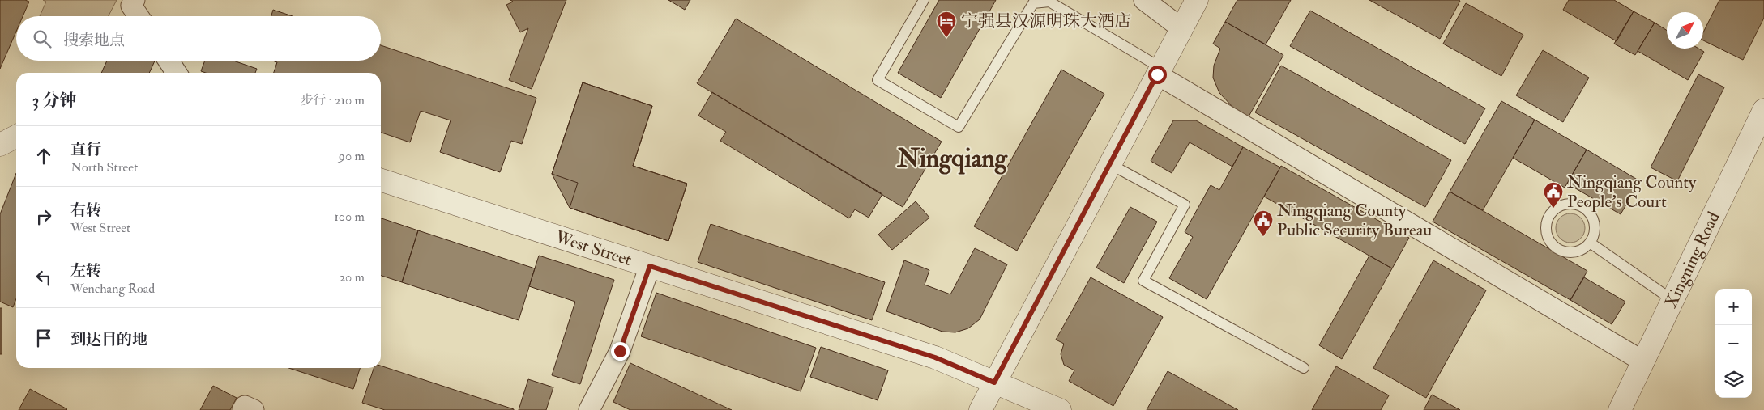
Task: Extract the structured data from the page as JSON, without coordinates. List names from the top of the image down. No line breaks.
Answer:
{"streets":{"street":["West Street","Xingning Road"]},"districts":["Ningqiang"],"places":{"hotel":["宁强县汉源明珠大酒店"],"public building":["Ningqiang County People's Court","Ningqiang County Public Security Bureau"]},"north":"top right","page":{"search":"搜索地点","heading":["3 分钟","步行 · 210 m"],"list":[["直行","North Street","90 m"],["右转","West Street","100 m"],["左转","Wenchang Road","20 m"],"到达目的地"],"map_buttons":["+","−"]}}
